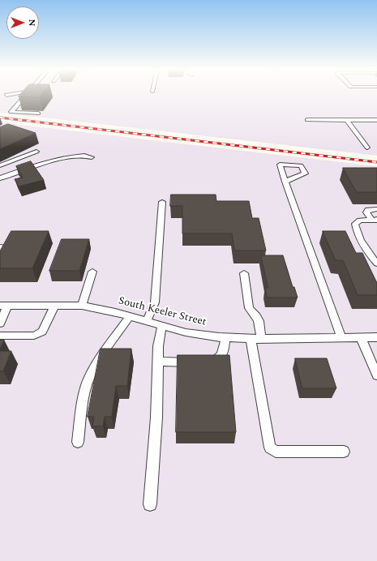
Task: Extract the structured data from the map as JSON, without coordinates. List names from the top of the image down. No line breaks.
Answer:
{"streets":{"street":["South Keeler Street"]},"north":"right"}
